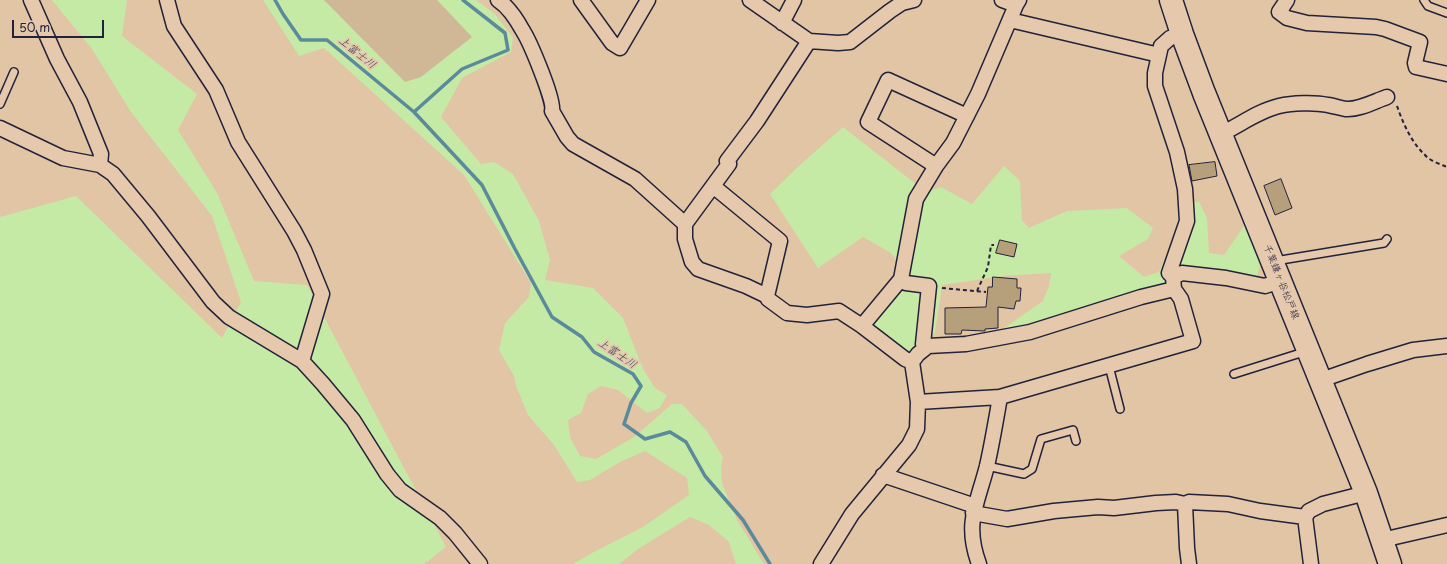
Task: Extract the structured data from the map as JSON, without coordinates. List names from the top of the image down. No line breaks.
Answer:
{"streets":{"main road":["千葉鎌ヶ谷松戸線"]},"water":["上富士川"],"scale_bar":"50 m"}
